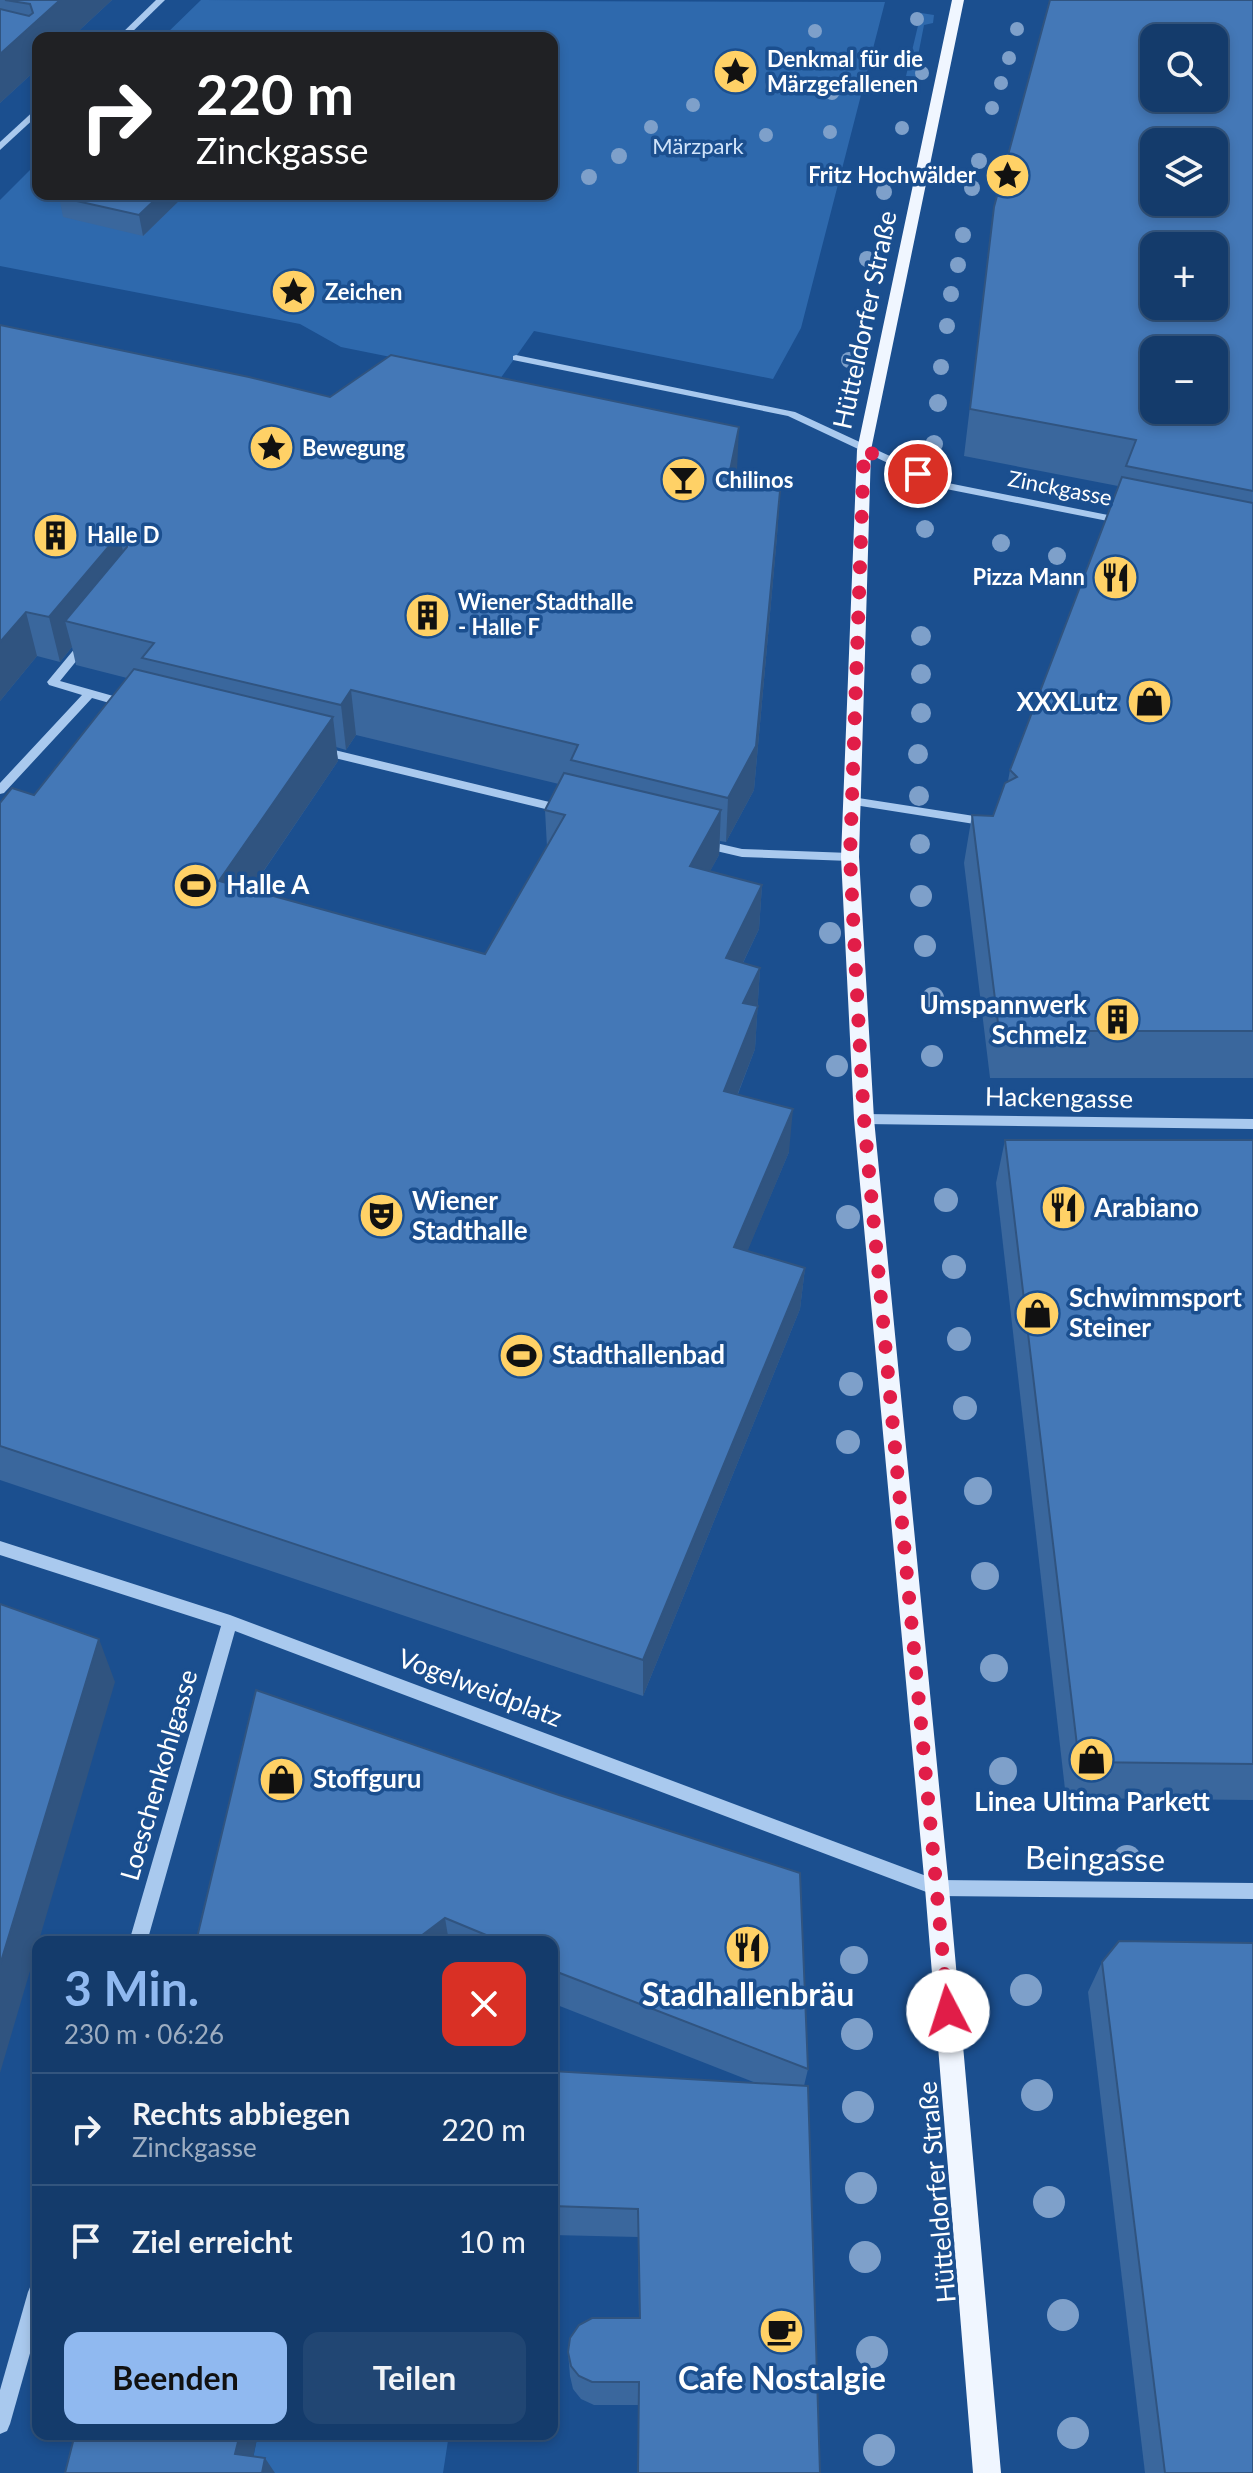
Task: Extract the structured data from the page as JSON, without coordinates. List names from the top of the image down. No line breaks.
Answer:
{"streets":{"main road":["Hütteldorfer Straße"],"street":["Zinckgasse","Hackengasse","Vogelweidplatz","Loeschenkohlgasse","Beingasse"]},"crossings":[["Hütteldorfer Straße","Zinckgasse"],["Hütteldorfer Straße","Hackengasse"],["Hütteldorfer Straße","Vogelweidplatz"],["Hütteldorfer Straße","Beingasse"],["Vogelweidplatz","Loeschenkohlgasse"],["Vogelweidplatz","Beingasse"]],"parks":["Märzpark"],"places":{"place":["Denkmal für die Märzgefallenen","Fritz Hochwälder","Zeichen","Bewegung"],"bar":["Chilinos"],"building":["Halle D","Wiener Stadthalle - Halle F","Umspannwerk Schmelz"],"restaurant":["Pizza Mann","Arabiano","Stadhallenbräu"],"shop":["XXXLutz","Schwimmsport Steiner","Linea Ultima Parkett","Stoffguru"],"sports":["Halle A","Stadthallenbad"],"theatre":["Wiener Stadthalle"],"cafe":["Cafe Nostalgie"]},"page":{"map_buttons":["+","−"],"turn":["220 m","Zinckgasse"],"heading":["3 Min.","230 m · 06:26"],"list":[{"name":"Rechts abbiegen","note":"Zinckgasse","value":"220 m"},{"name":"Ziel erreicht","value":"10 m"}],"buttons":["Beenden","Teilen"]}}
